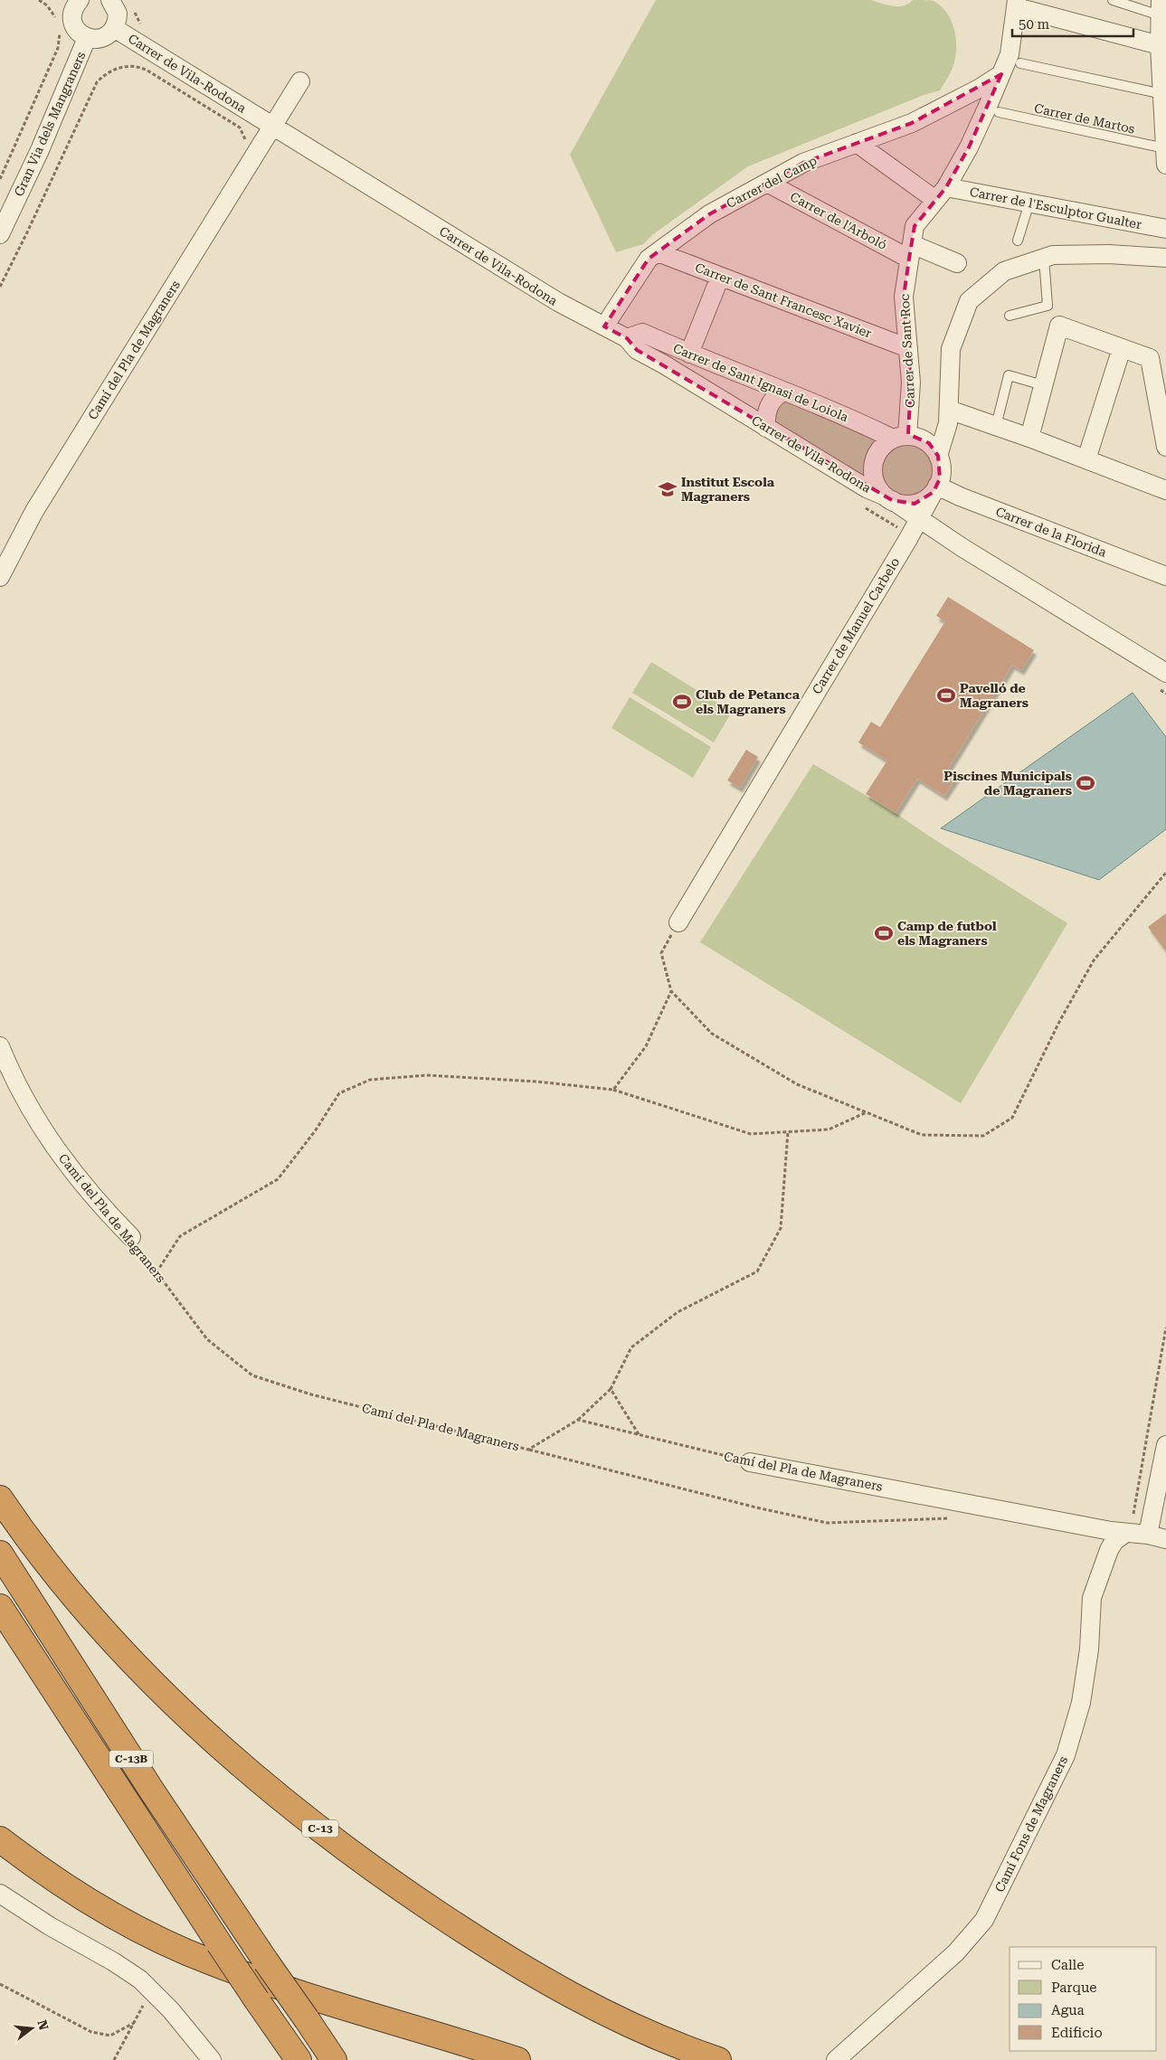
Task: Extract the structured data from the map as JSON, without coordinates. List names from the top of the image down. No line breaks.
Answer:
{"streets":{"highway":["C-13B","C-13"],"street":["Carrer de Vila-Rodona","Gran Via dels Mangraners","Carrer del Camp","Carrer de l'Esculptor Gualter","Carrer de l'Arboló","Carrer de Sant Francesc Xavier","Camí del Pla de Magraners","Carrer de Sant Roc","Carrer de Sant Ignasi de Loiola","Carrer de la Florida","Carrer de Manuel Carbelo","Camí Fons de Magraners"],"lane":["Carrer de Martos"]},"crossings":[["Carrer de Vila-Rodona","Gran Via dels Mangraners"],["Carrer de Vila-Rodona","Carrer del Camp"],["Carrer de Vila-Rodona","Camí del Pla de Magraners"],["Carrer de Vila-Rodona","Carrer de Sant Roc"],["Carrer de Vila-Rodona","Carrer de Sant Ignasi de Loiola"],["Carrer de Vila-Rodona","Carrer de la Florida"],["Carrer de Vila-Rodona","Carrer de Manuel Carbelo"],["Carrer del Camp","Carrer de l'Arboló"],["Carrer del Camp","Carrer de Sant Francesc Xavier"],["Carrer del Camp","Carrer de Sant Roc"],["Carrer de l'Esculptor Gualter","Carrer de Sant Roc"],["Carrer de l'Arboló","Carrer de Sant Roc"],["Carrer de Sant Francesc Xavier","Carrer de Sant Roc"],["Camí del Pla de Magraners","Camí Fons de Magraners"],["Carrer de Sant Roc","Carrer de Sant Ignasi de Loiola"],["Carrer de Sant Roc","Carrer de la Florida"],["Carrer de Sant Roc","Carrer de Manuel Carbelo"],["Carrer de Sant Ignasi de Loiola","Carrer de la Florida"],["Carrer de Sant Ignasi de Loiola","Carrer de Manuel Carbelo"],["Carrer de la Florida","Carrer de Manuel Carbelo"]],"places":{"school or university":["Institut Escola Magraners"],"sports":["Pavelló de Magraners","Club de Petanca els Magraners","Piscines Municipals de Magraners","Camp de futbol els Magraners"]},"legend":["Calle","Parque","Agua","Edificio"],"scale_bar":"50 m","north":"right"}
